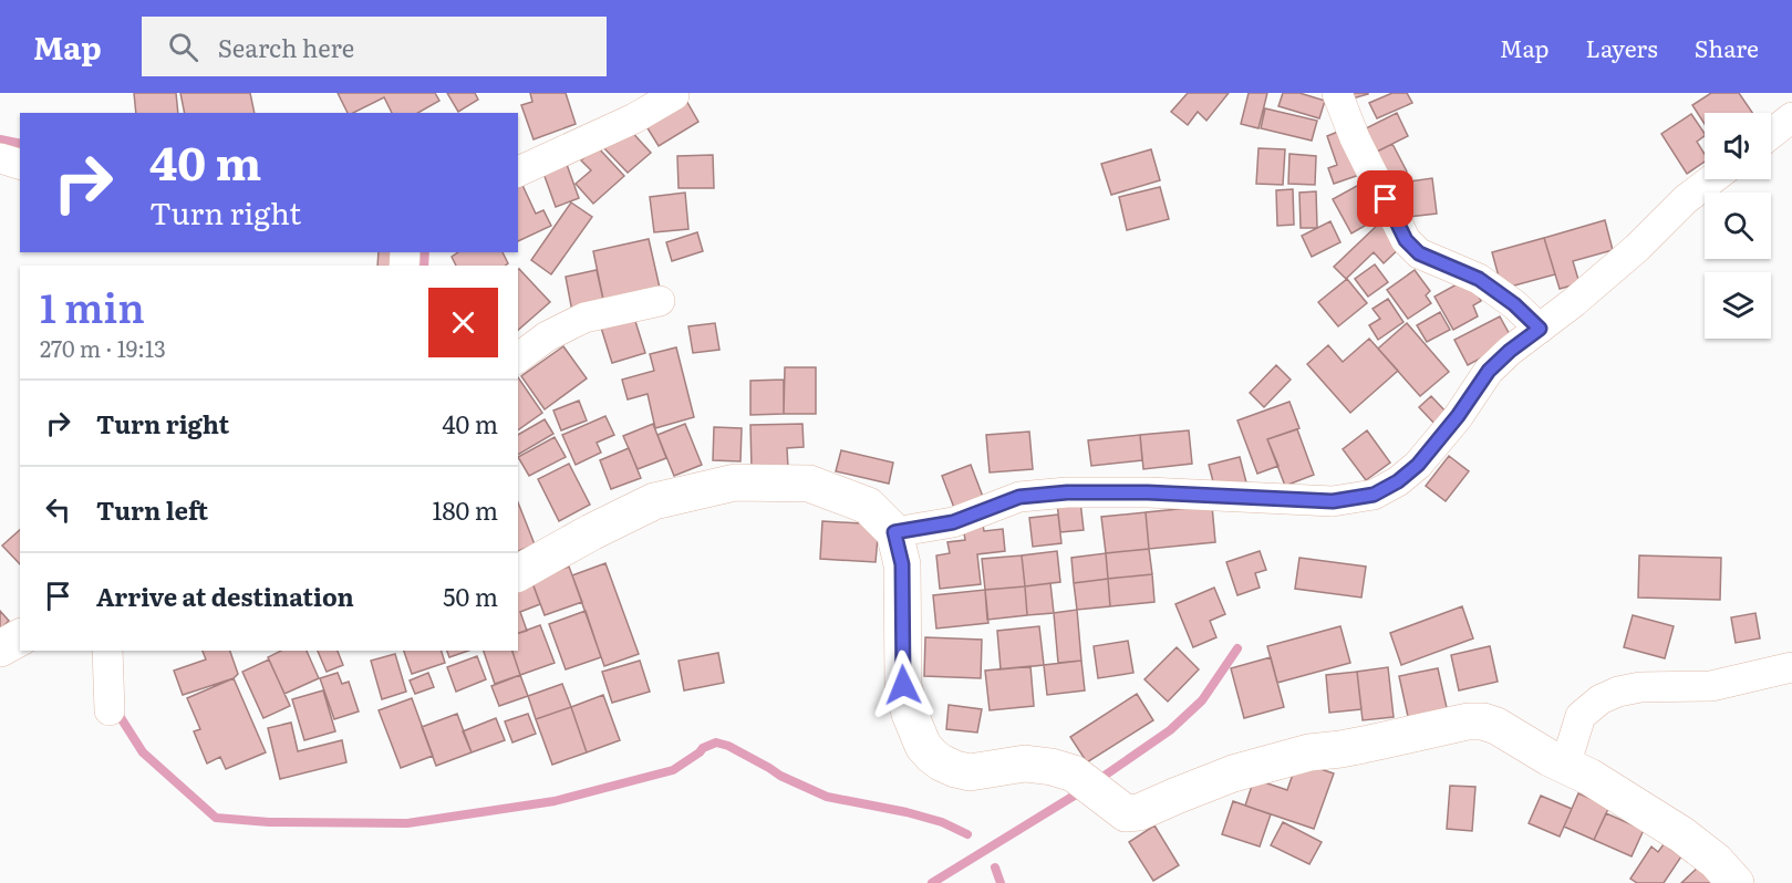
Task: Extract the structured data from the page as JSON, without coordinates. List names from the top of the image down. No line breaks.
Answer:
{"page":{"header":"Map","search":"Search here","nav":["Map","Layers","Share"],"turn":["40 m","Turn right"],"heading":["1 min","270 m · 19:13"],"list":[{"name":"Turn right","value":"40 m"},{"name":"Turn left","value":"180 m"},{"name":"Arrive at destination","value":"50 m"}]}}
